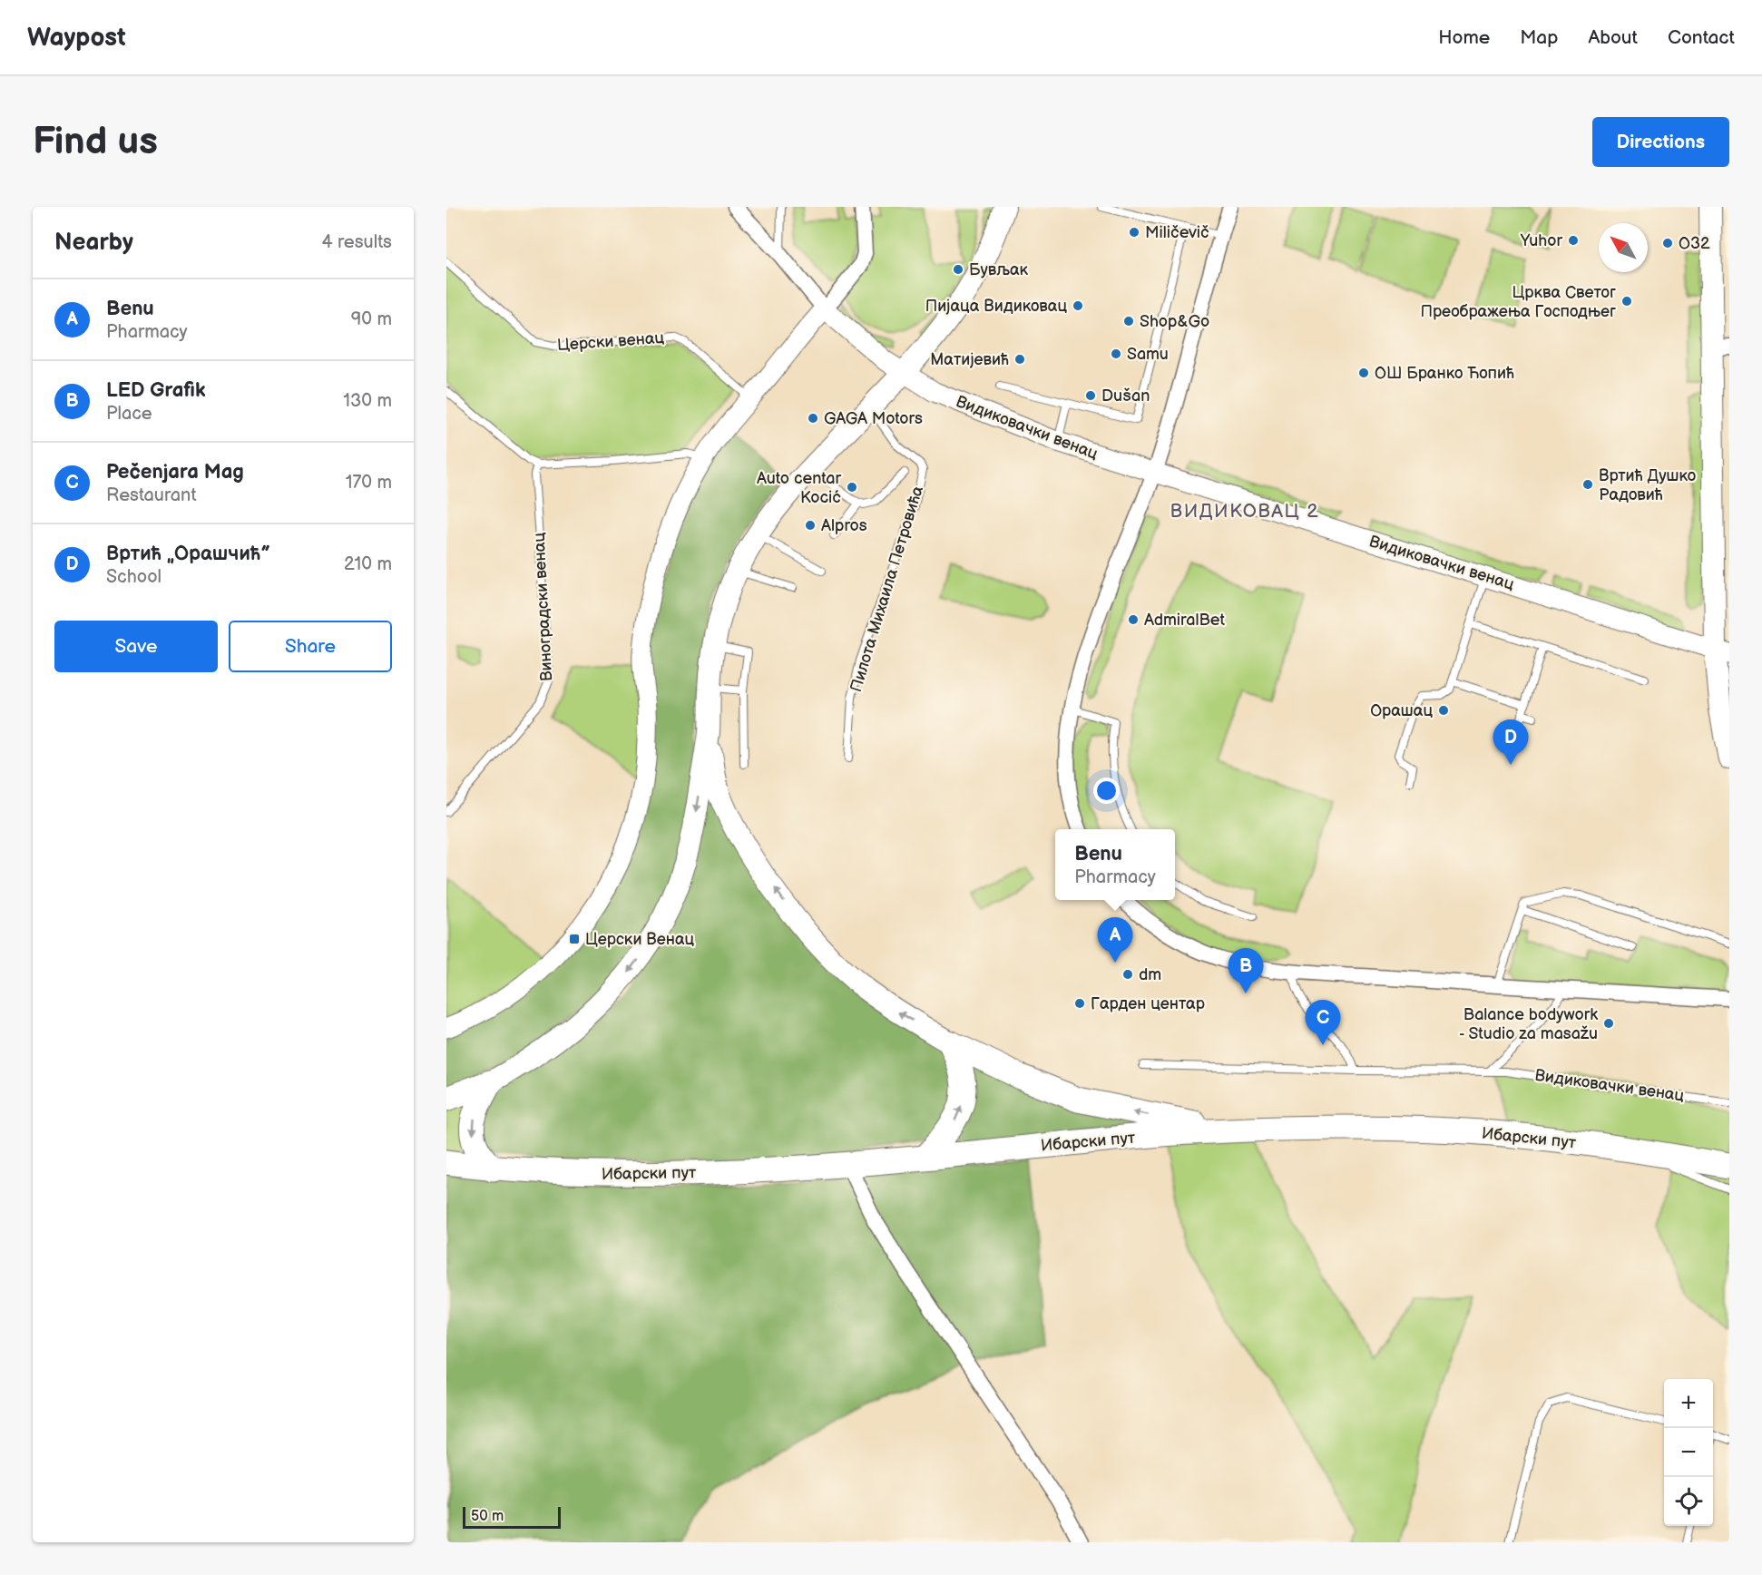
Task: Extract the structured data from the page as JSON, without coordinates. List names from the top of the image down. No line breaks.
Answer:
{"streets":{"main road":["Ибарски пут"],"street":["Видиковачки венац"],"lane":["Церски венац","Пилота Михаила Петровића","Виноградски венац"]},"districts":["ВИДИКОВАЦ 2"],"places":{"other":["Miličevič","Yuhor","О32","Бувљак","Црква Светог Преображења Господњег","Пијаца Видиковац","Shop&Go","Samu","Матијевић","ОШ Бранко Ћопић","Dušan","GAGA Motors","Вртић Душко Радовић","Auto centar Kocić","Alpros","AdmiralBet","Орашац","dm","Гарден центар","Balance bodywork - Studio za masažu"],"transit":["Церски Венац"]},"scale_bar":"50 m","north":"top left","page":{"header":"Waypost","nav":["Home","Map","About","Contact"],"buttons":["Directions",["Save","Share"]],"title":"Find us","heading":["Nearby","4 results"],"list":[{"mark":"A","name":"Benu","note":"Pharmacy","value":"90 m"},{"mark":"B","name":"LED Grafik","note":"Place","value":"130 m"},{"mark":"C","name":"Pečenjara Mag","note":"Restaurant","value":"170 m"},{"mark":"D","name":"Вртић „Орашчић”","note":"School","value":"210 m"}],"pins":["D","A","B","C"],"popup":["Benu","Pharmacy"],"map_buttons":["+","−"],"scale":"50 m"}}
